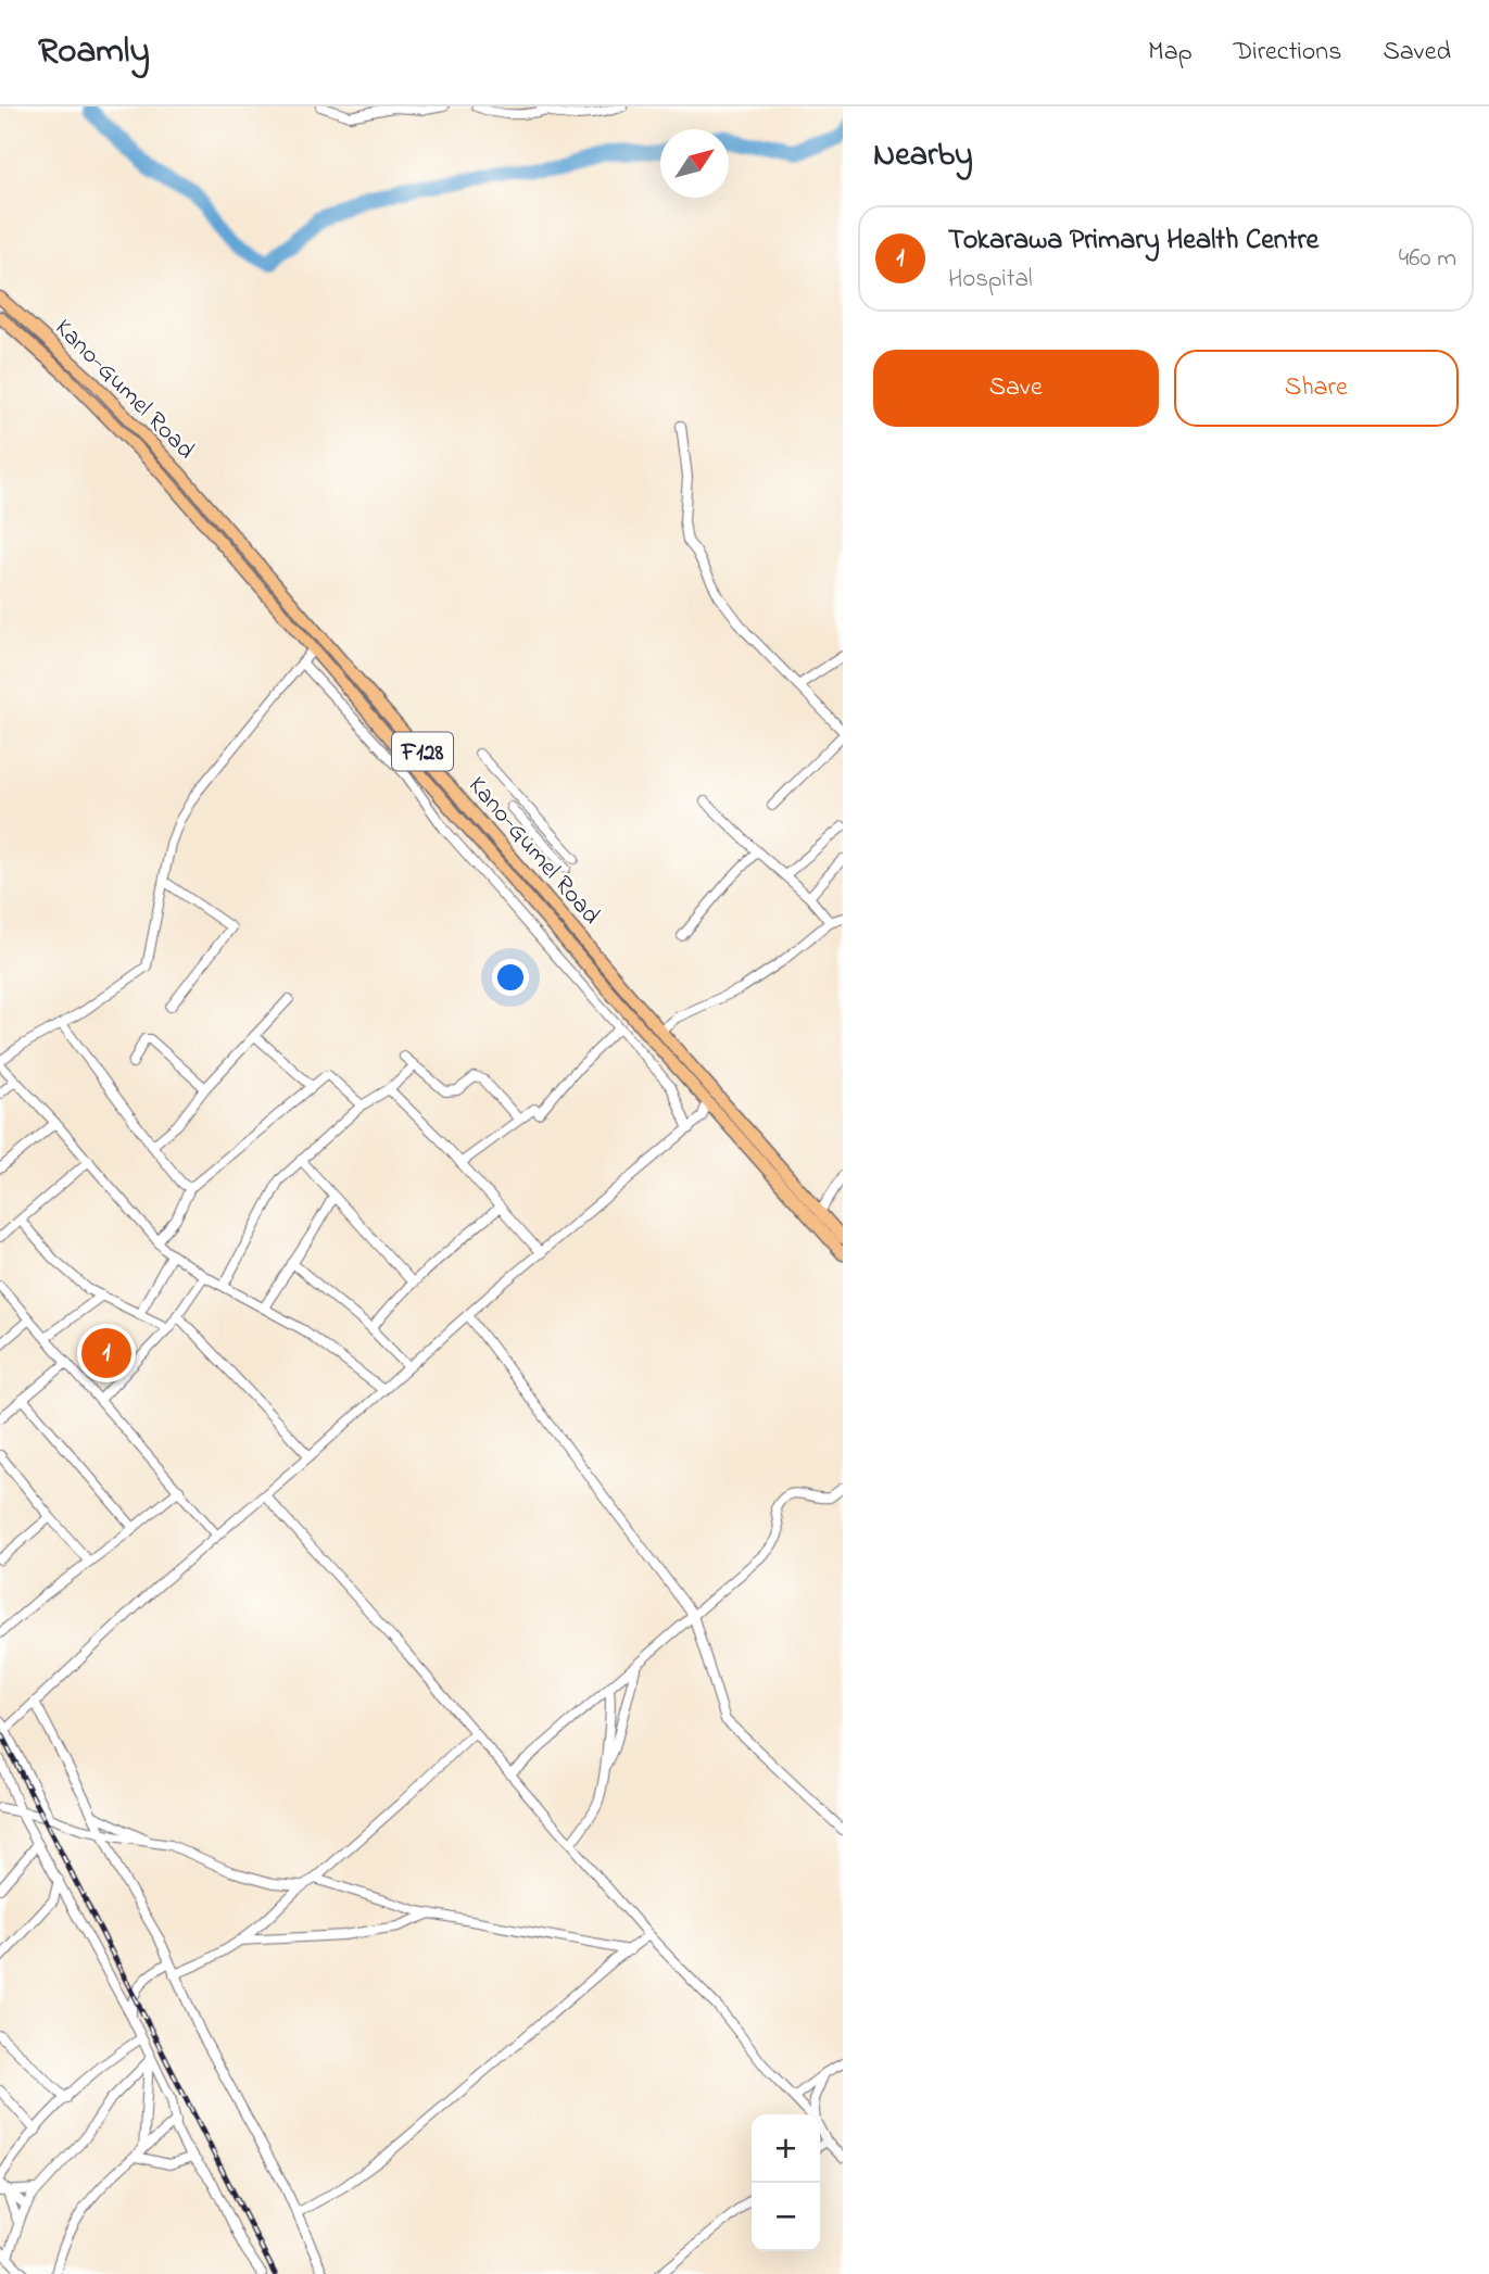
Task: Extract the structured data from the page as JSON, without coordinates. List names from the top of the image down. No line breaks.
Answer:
{"streets":{"main road":["Kano-Gumel Road","F128"]},"north":"top right","page":{"header":"Roamly","nav":["Map","Directions","Saved"],"heading":"Nearby","list":[{"mark":"1","name":"Tokarawa Primary Health Centre","note":"Hospital","value":"460 m"}],"buttons":["Save","Share"],"pins":"1","map_buttons":["+","−"]}}
